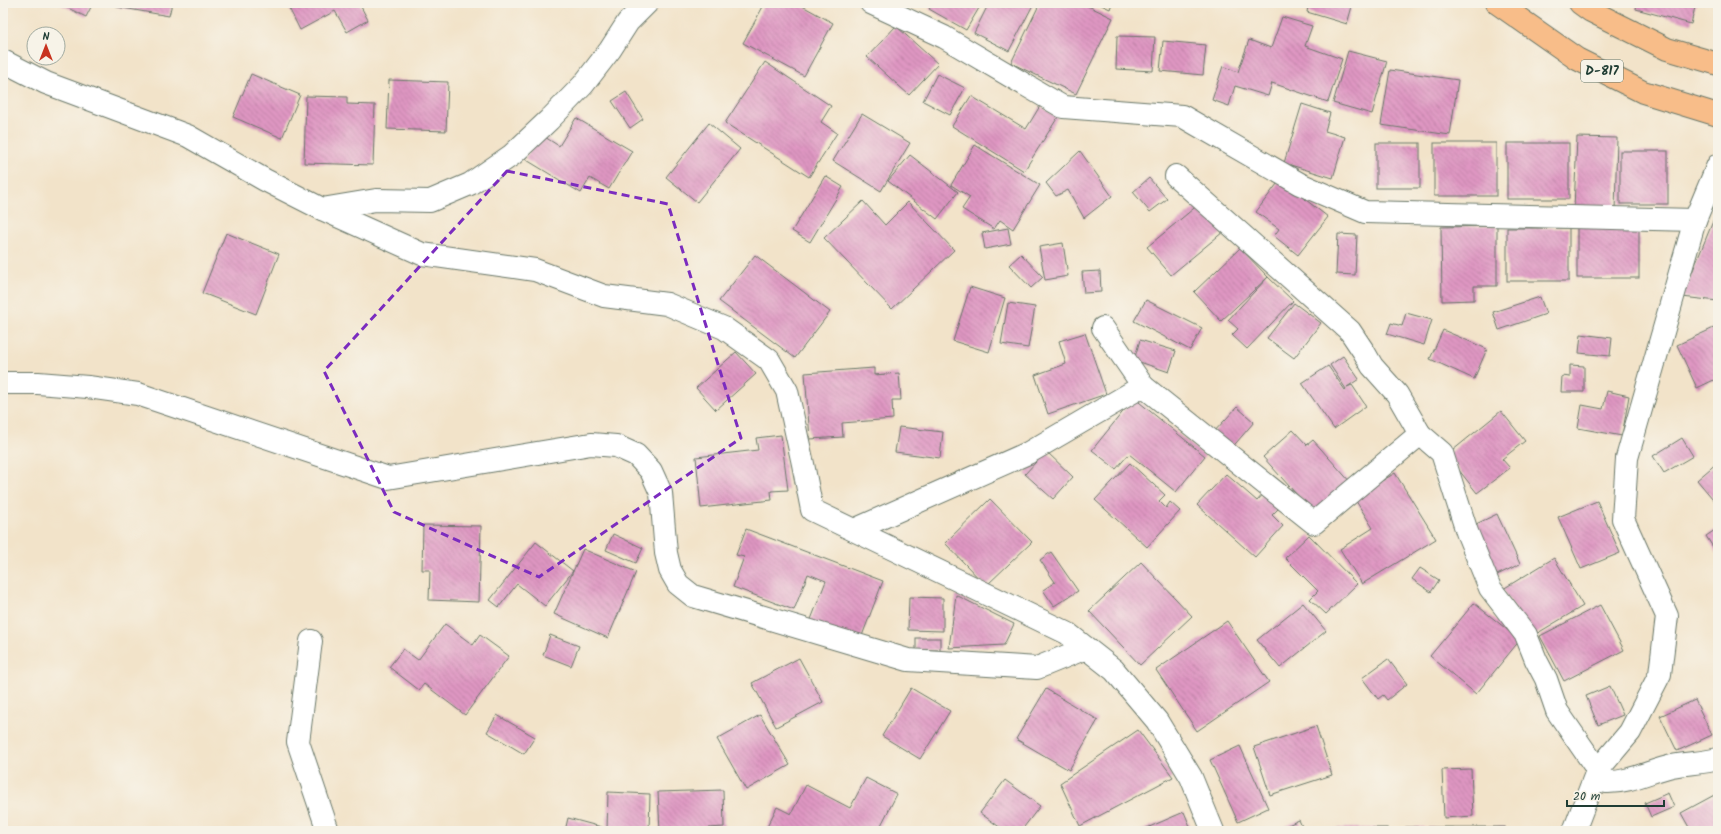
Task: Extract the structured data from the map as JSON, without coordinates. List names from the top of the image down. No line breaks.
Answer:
{"streets":{"highway":["D-817"]},"scale_bar":"20 m","north":"top"}
